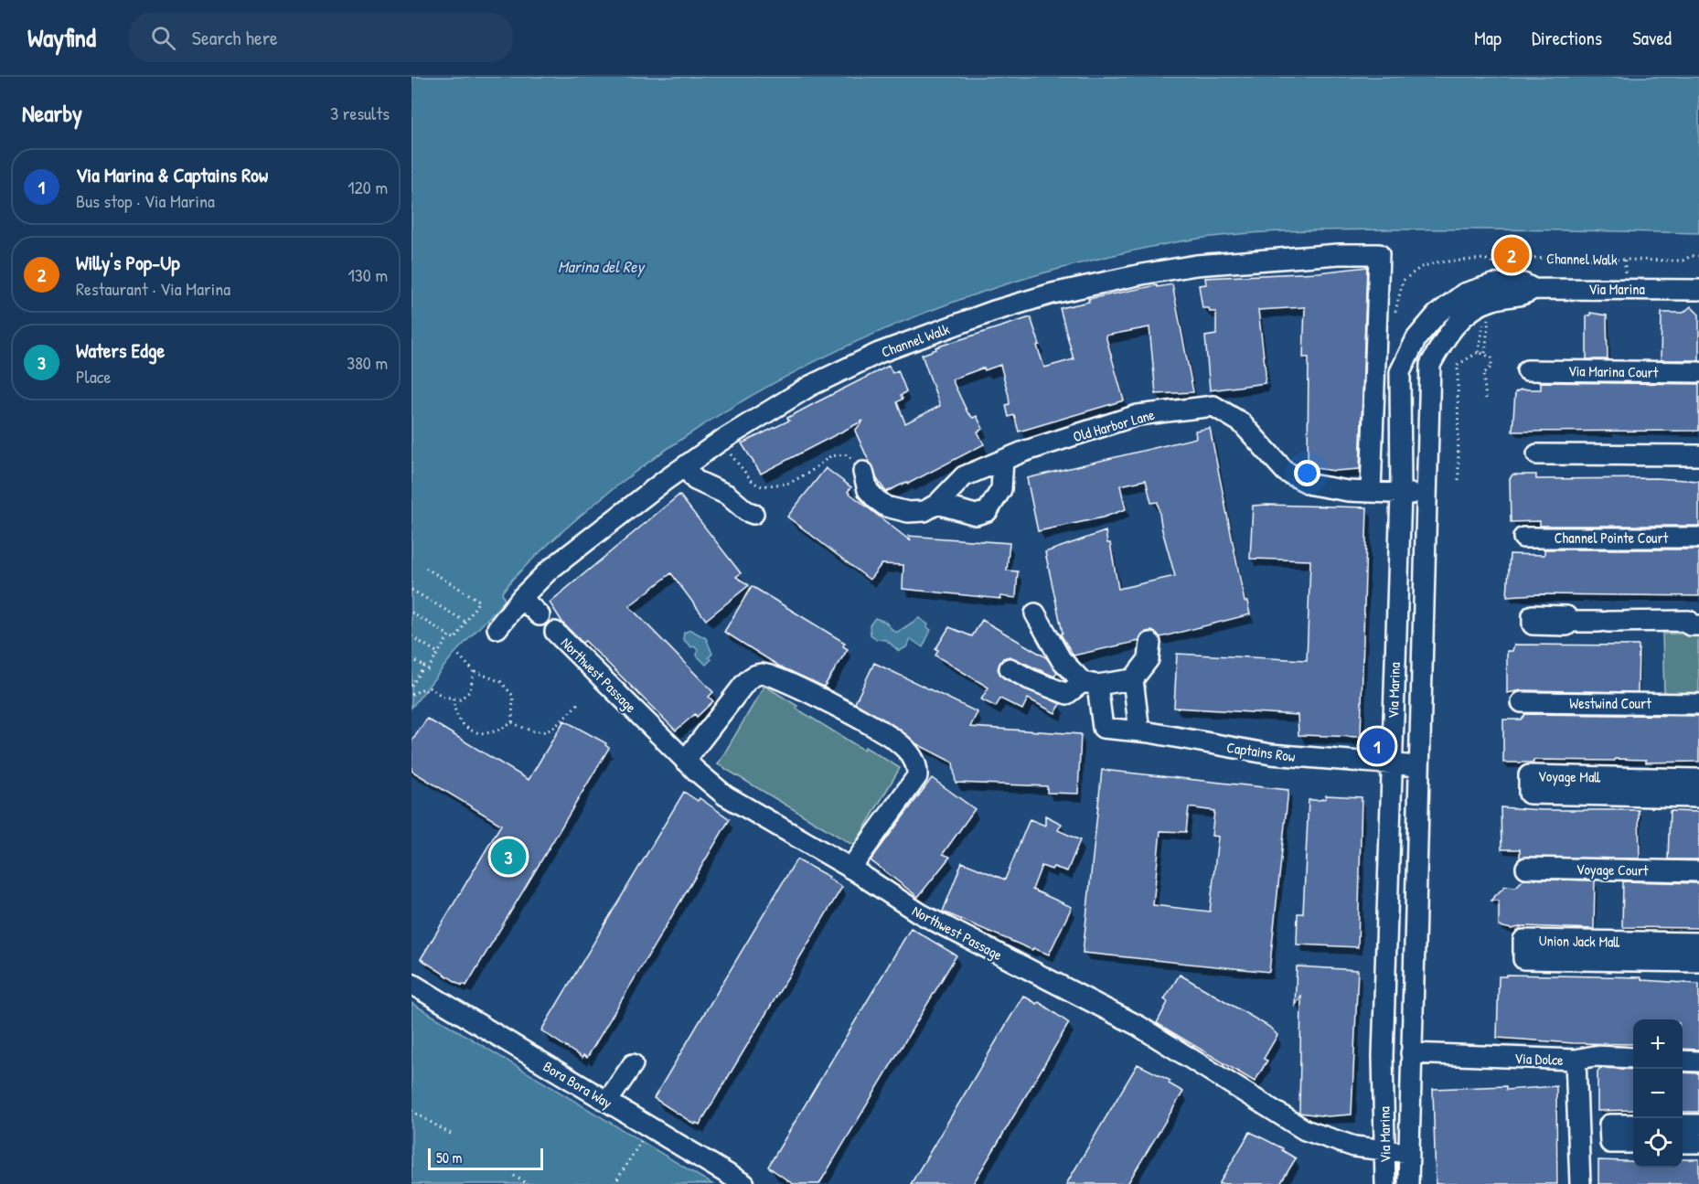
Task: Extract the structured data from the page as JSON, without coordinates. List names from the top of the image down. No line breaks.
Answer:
{"streets":{"street":["Channel Walk","Via Marina","Via Marina Court","Old Harbor Lane","Channel Pointe Court","Northwest Passage","Westwind Court","Captains Row","Voyage Mall","Voyage Court","Union Jack Mall","Via Dolce","Bora Bora Way"]},"crossings":[["Channel Walk","Old Harbor Lane"],["Via Marina","Old Harbor Lane"],["Via Marina","Northwest Passage"],["Via Marina","Captains Row"],["Via Marina","Via Dolce"]],"water":["Marina del Rey"],"scale_bar":"50 m","page":{"header":"Wayfind","search":"Search here","nav":["Map","Directions","Saved"],"heading":["Nearby","3 results"],"list":[{"mark":"1","name":"Via Marina & Captains Row","note":"Bus stop · Via Marina","value":"120 m"},{"mark":"2","name":"Willy's Pop-Up","note":"Restaurant · Via Marina","value":"130 m"},{"mark":"3","name":"Waters Edge","note":"Place","value":"380 m"}],"pins":["2","1","3"],"map_buttons":["+","−"],"scale":"50 m"}}
